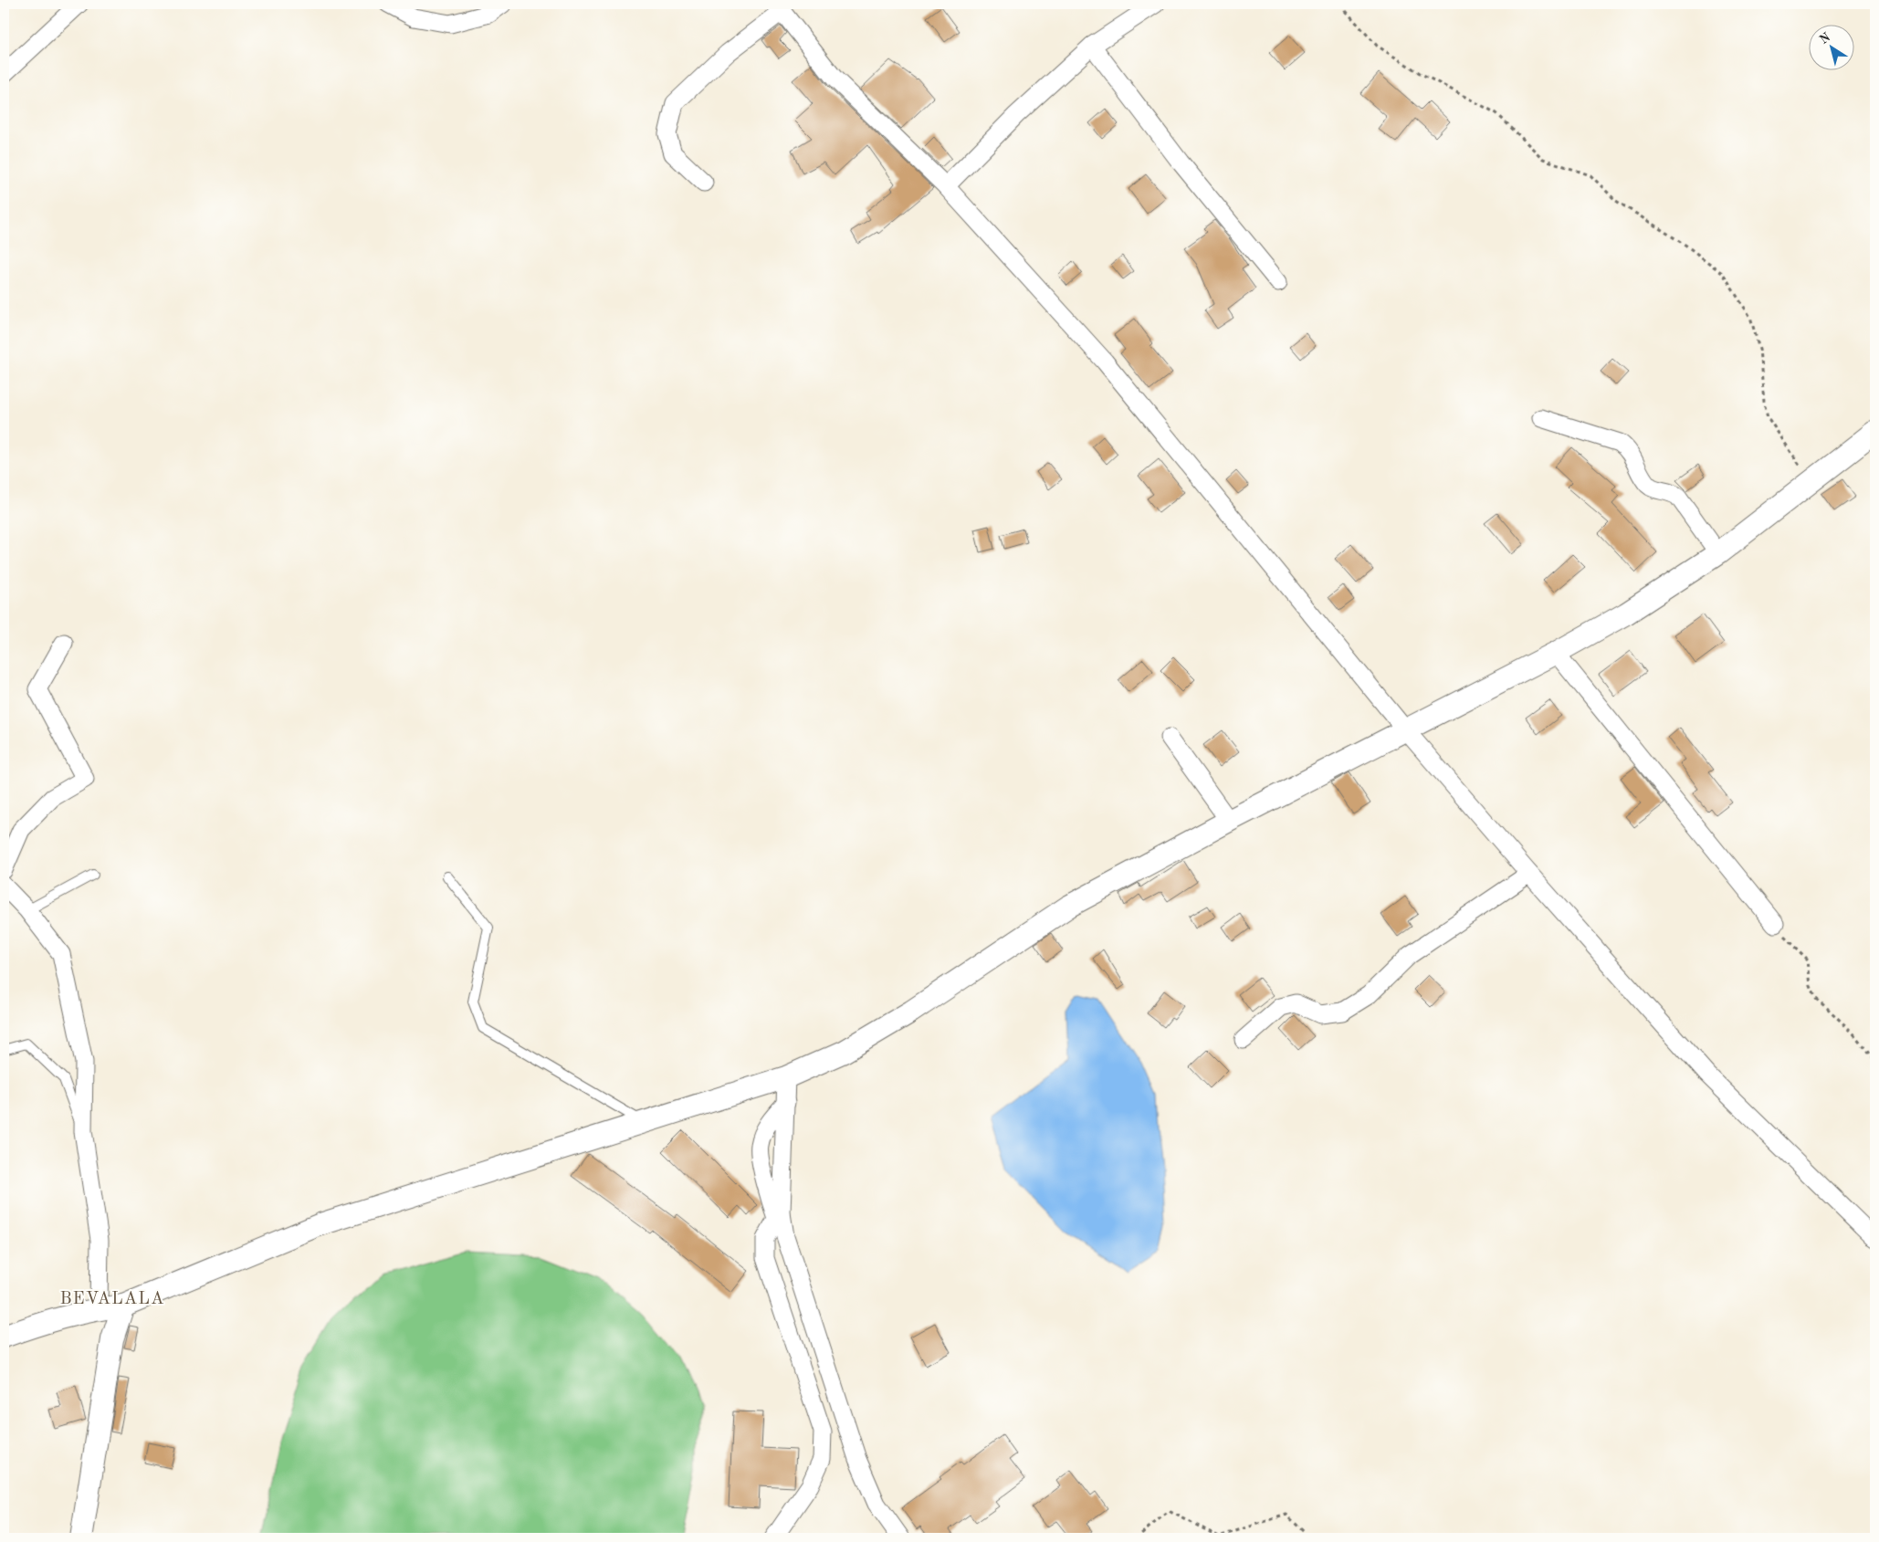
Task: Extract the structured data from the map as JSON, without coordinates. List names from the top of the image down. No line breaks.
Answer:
{"districts":["BEVALALA"],"north":"top left"}
